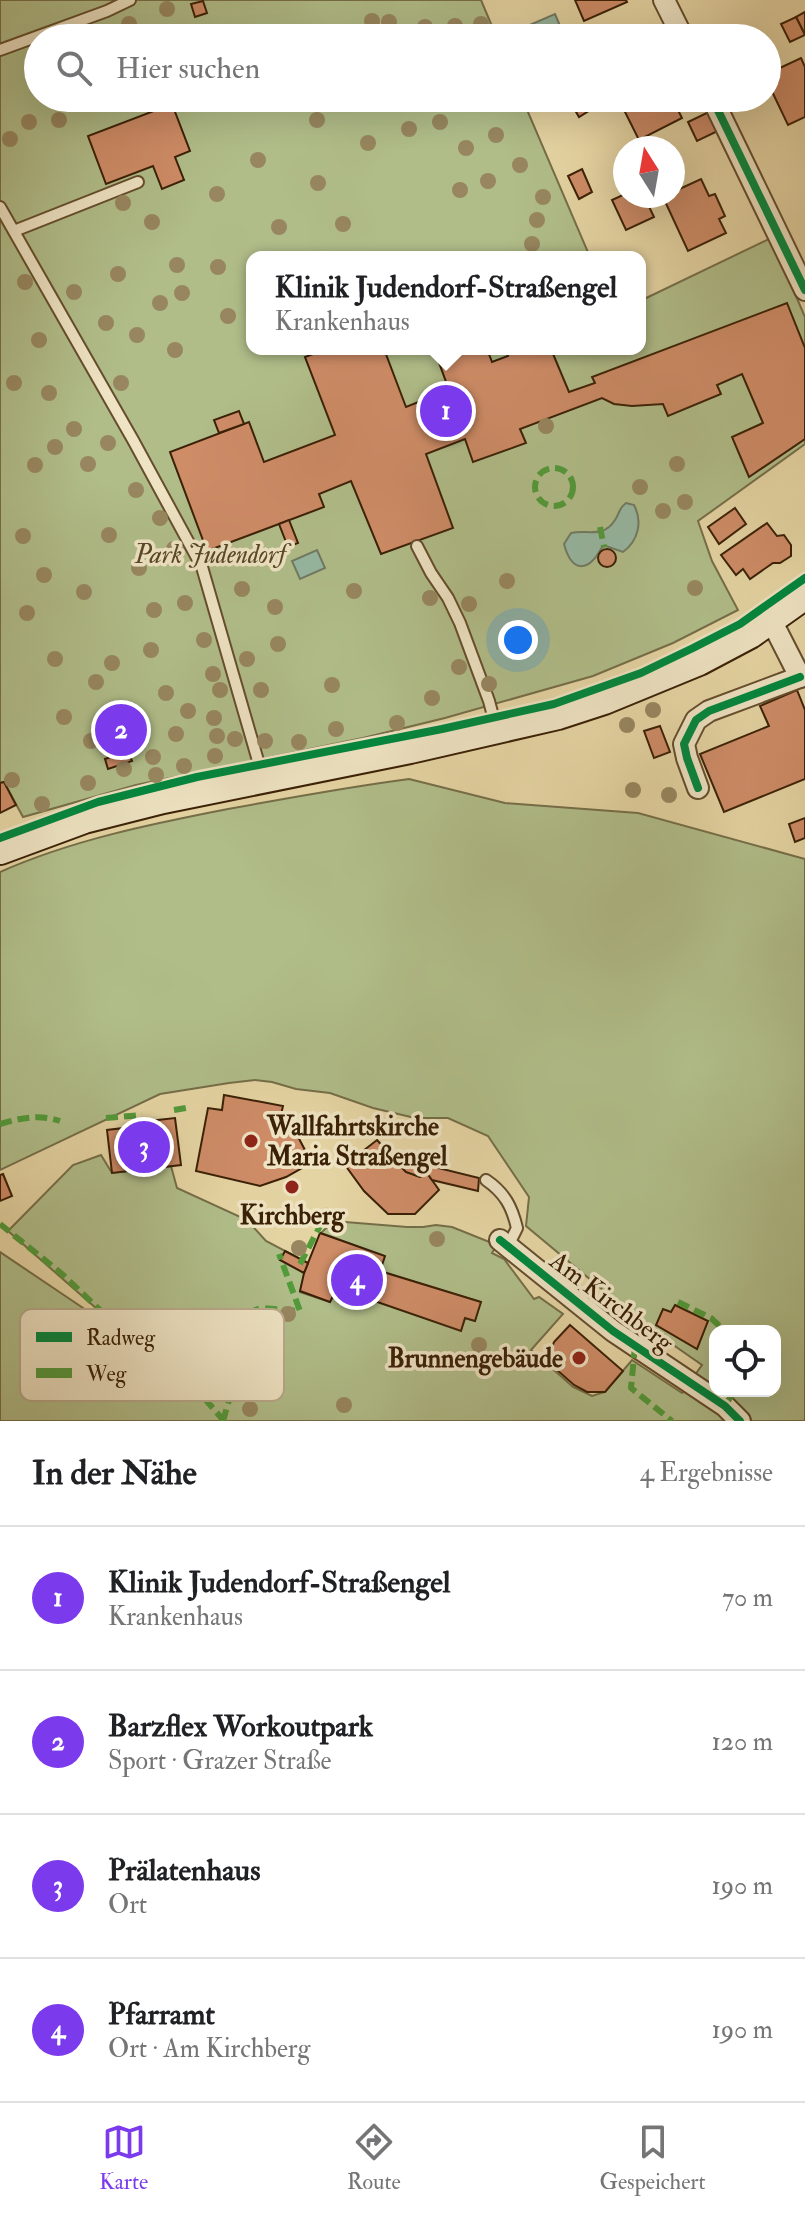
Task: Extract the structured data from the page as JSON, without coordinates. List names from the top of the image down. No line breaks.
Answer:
{"streets":{"street":["Am Kirchberg"]},"parks":["Park Judendorf"],"places":["Wallfahrtskirche Maria Straßengel","Kirchberg","Brunnengebäude"],"legend":["Radweg","Weg"],"north":"top","page":{"search":"Hier suchen","popup":["Klinik Judendorf-Straßengel","Krankenhaus"],"pins":["1","2","3","4"],"heading":["In der Nähe","4 Ergebnisse"],"list":[{"mark":"1","name":"Klinik Judendorf-Straßengel","note":"Krankenhaus","value":"70 m"},{"mark":"2","name":"Barzflex Workoutpark","note":"Sport · Grazer Straße","value":"120 m"},{"mark":"3","name":"Prälatenhaus","note":"Ort","value":"190 m"},{"mark":"4","name":"Pfarramt","note":"Ort · Am Kirchberg","value":"190 m"}],"nav":["Karte","Route","Gespeichert"]}}
